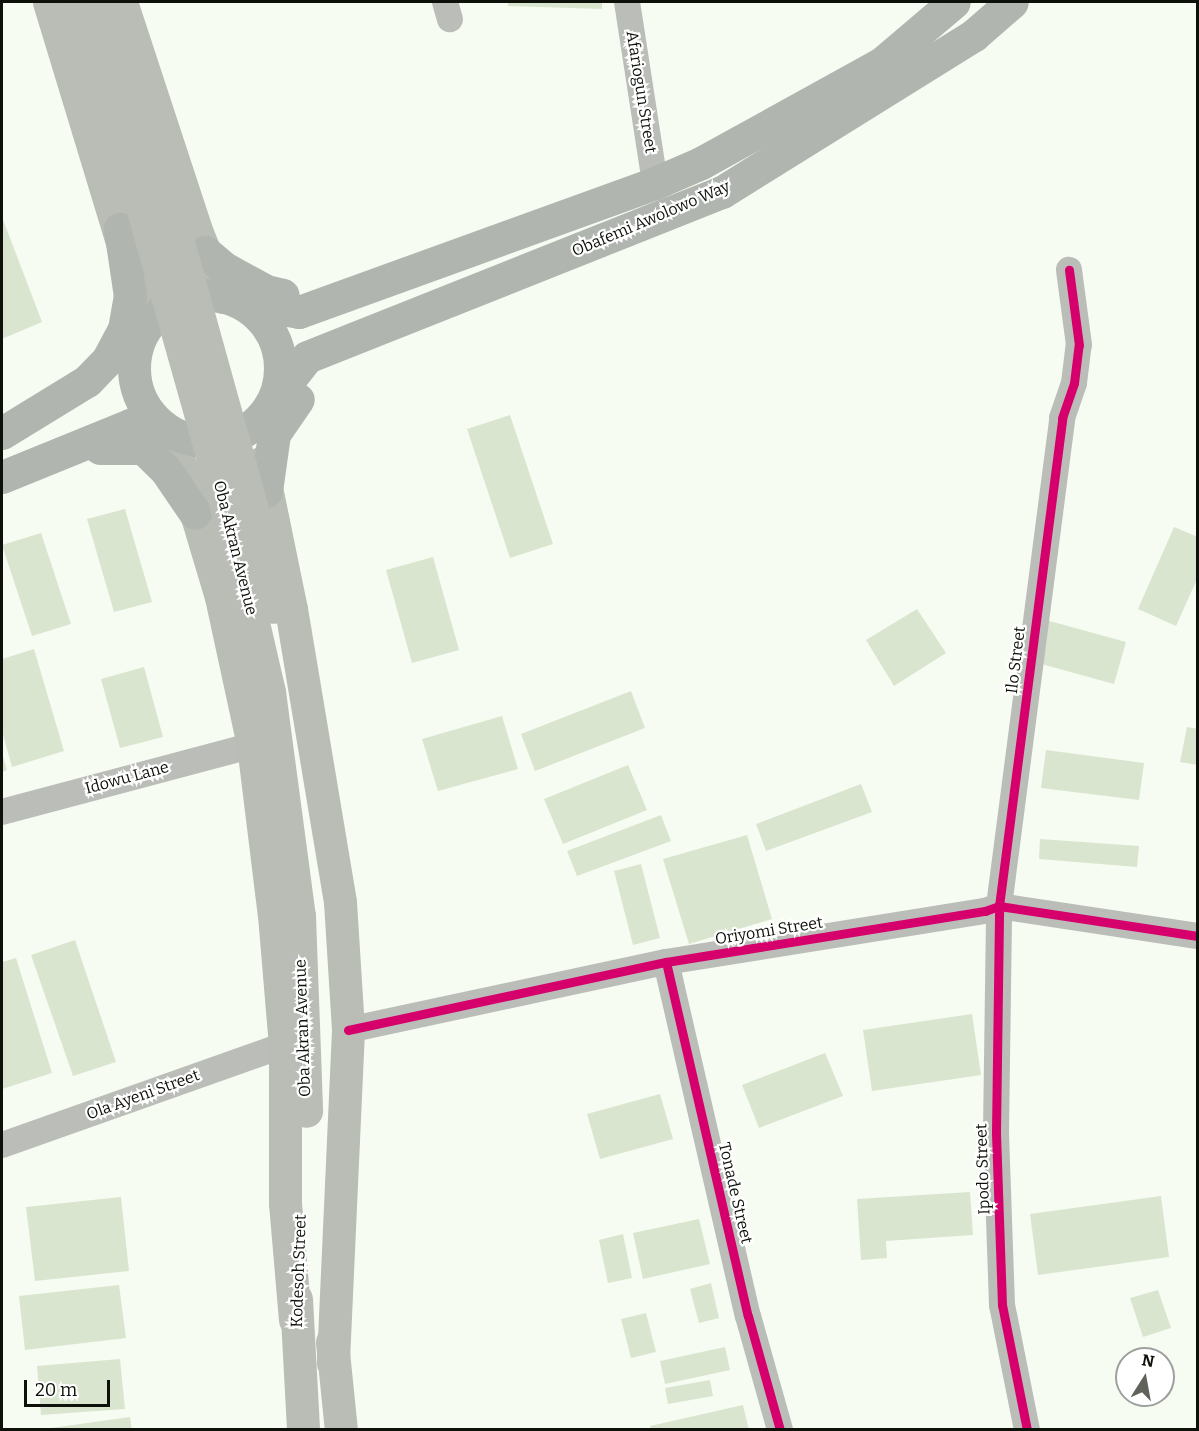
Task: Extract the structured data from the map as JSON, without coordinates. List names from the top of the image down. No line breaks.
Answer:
{"streets":{"main road":["Obafemi Awolowo Way","Oba Akran Avenue","Kodesoh Street"],"street":["Afariogun Street","Ilo Street","Idowu Lane","Oriyomi Street","Ola Ayeni Street","Ipodo Street","Tonade Street"]},"crossings":[["Afariogun Street","Obafemi Awolowo Way"],["Oba Akran Avenue","Kodesoh Street"],["Ilo Street","Oriyomi Street"],["Ilo Street","Ipodo Street"],["Oriyomi Street","Ipodo Street"],["Oriyomi Street","Tonade Street"]],"scale_bar":"20 m","north":"top"}
